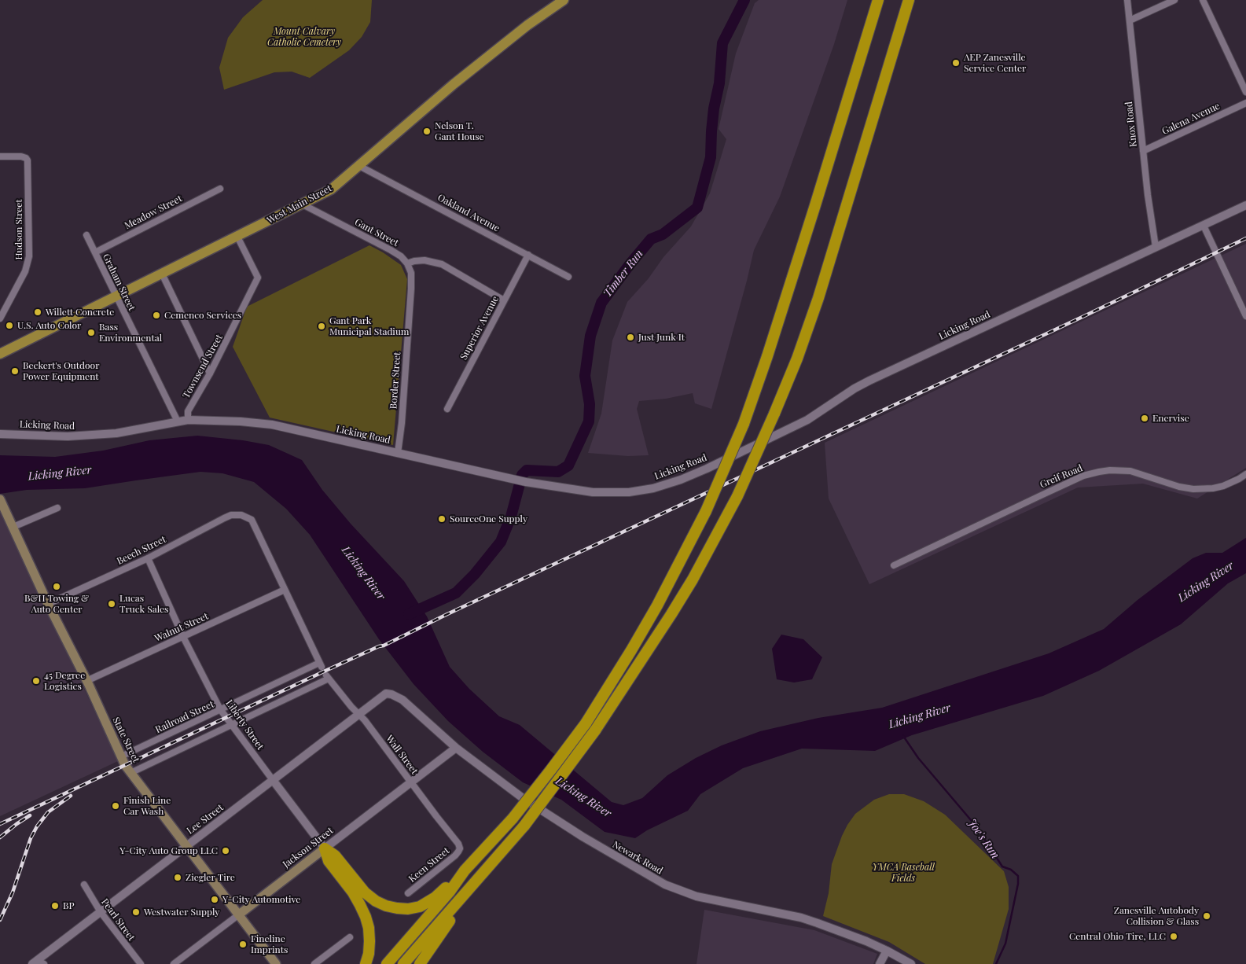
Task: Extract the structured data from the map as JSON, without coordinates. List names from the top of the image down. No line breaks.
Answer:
{"streets":{"main road":["West Main Street","State Street","Jackson Street"],"street":["Galena Avenue","Knox Road","Meadow Street","Oakland Avenue","Hudson Street","Gant Street","Graham Street","Licking Road","Superior Avenue","Townsend Street","Border Street","Greif Road","Beech Street","Walnut Street","Railroad Street","Liberty Street","Wall Street","Lee Street","Newark Road","Keen Street","Pearl Street"]},"crossings":[["Galena Avenue","Knox Road"],["Knox Road","Licking Road"],["West Main Street","Oakland Avenue"],["West Main Street","Gant Street"],["West Main Street","Graham Street"],["West Main Street","Townsend Street"],["Meadow Street","Graham Street"],["Oakland Avenue","Superior Avenue"],["Gant Street","Border Street"],["Graham Street","Licking Road"],["Licking Road","Townsend Street"],["Licking Road","Border Street"],["Beech Street","Walnut Street"],["Beech Street","Railroad Street"],["Beech Street","Liberty Street"],["Beech Street","State Street"],["Walnut Street","Railroad Street"],["Walnut Street","Liberty Street"],["Walnut Street","State Street"],["Railroad Street","Liberty Street"],["Railroad Street","State Street"],["Liberty Street","Wall Street"],["Liberty Street","Lee Street"],["Liberty Street","Jackson Street"],["State Street","Lee Street"],["State Street","Jackson Street"],["Wall Street","Lee Street"],["Wall Street","Jackson Street"],["Wall Street","Keen Street"],["Lee Street","Newark Road"],["Lee Street","Pearl Street"],["Jackson Street","Newark Road"]],"water":["Timber Run","Licking River","Joe's Run"],"parks":["Mount Calvary Catholic Cemetery","YMCA Baseball Fields"],"places":["AEP Zanesville Service Center","Nelson T. Gant House","Willett Concrete","Cemenco Services","U.S. Auto Color","Gant Park Municipal Stadium","Bass Environmental","Just Junk It","Beckert's Outdoor Power Equipment","Enervise","SourceOne Supply","B&H Towing & Auto Center","Lucas Truck Sales","45 Degree Logistics","Finish Line Car Wash","Y-City Auto Group LLC","Ziegler Tire","Y-City Automotive","BP","Westwater Supply","Zanesville Autobody Collision & Glass","Central Ohio Tire, LLC","Fineline Imprints"]}
